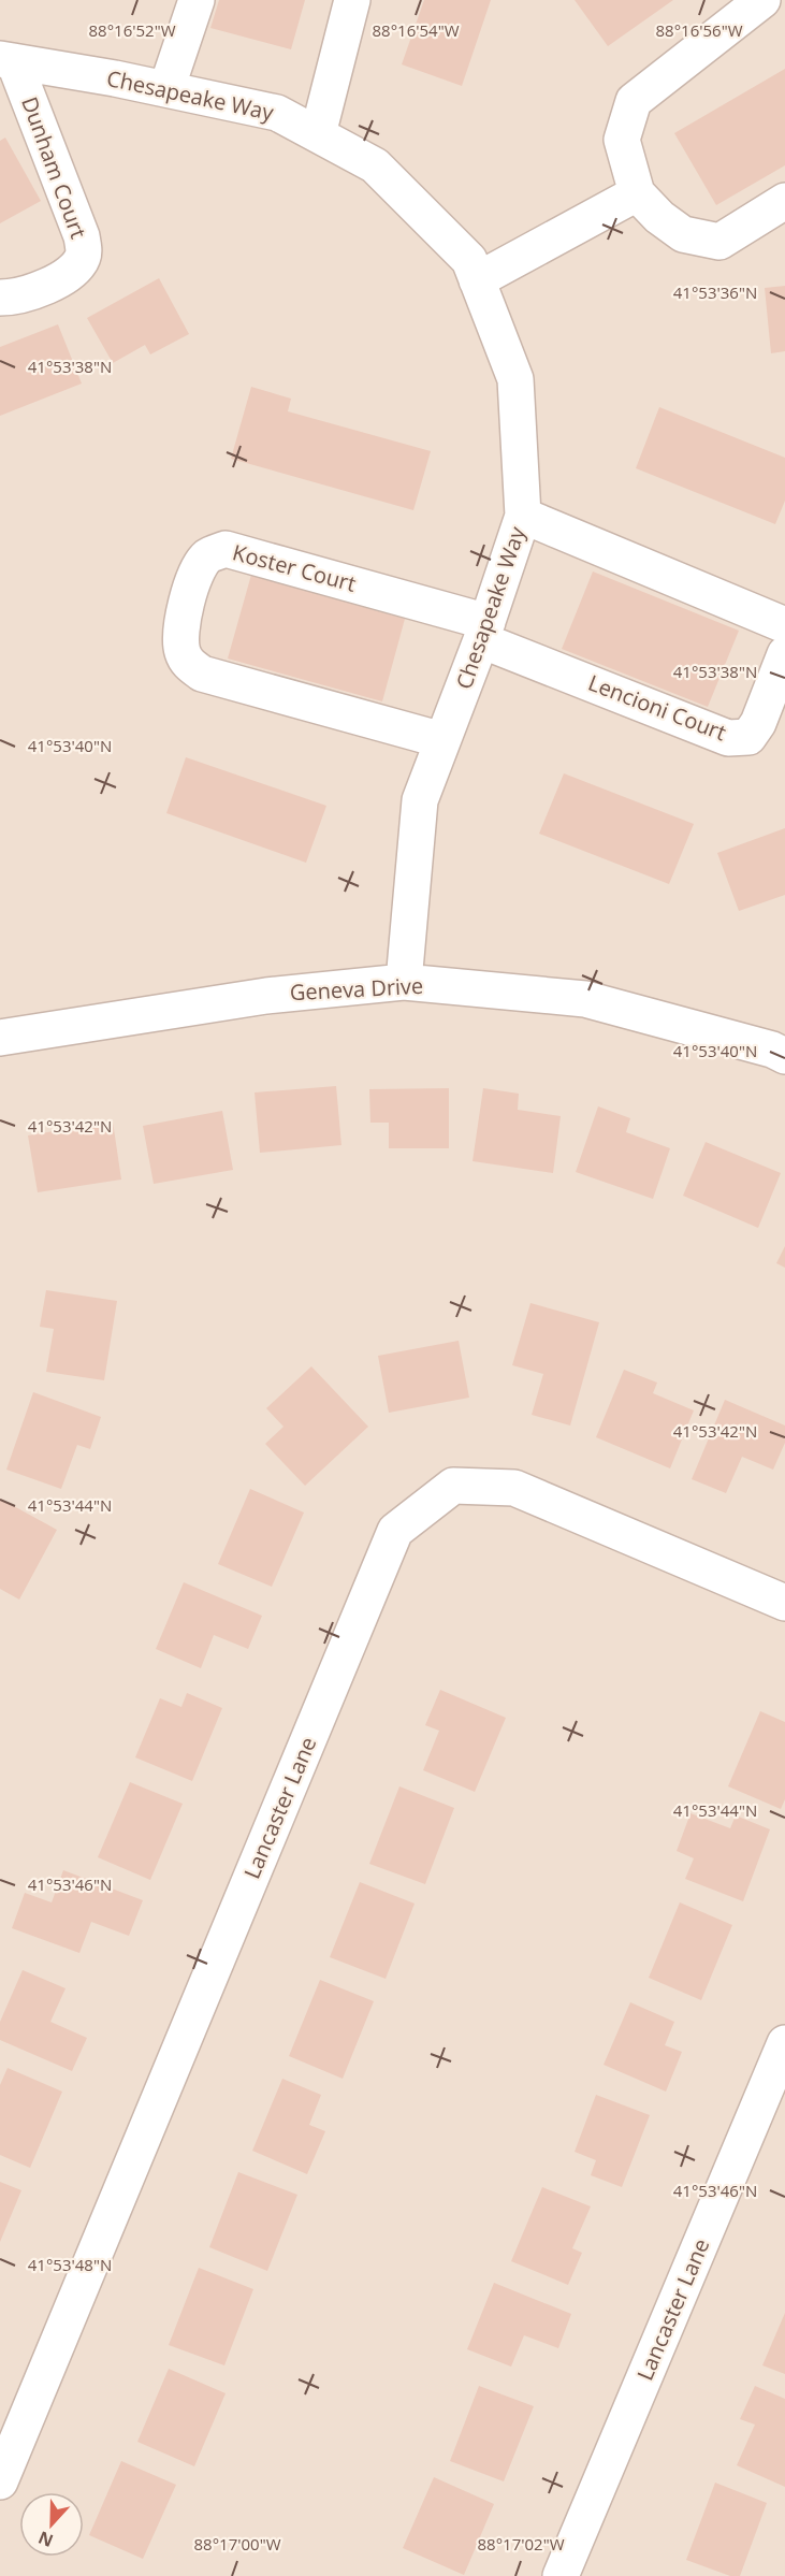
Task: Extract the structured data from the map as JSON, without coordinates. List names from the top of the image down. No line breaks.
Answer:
{"streets":{"street":["Chesapeake Way","Dunham Court","Koster Court","Lencioni Court","Geneva Drive","Lancaster Lane"]},"crossings":[["Chesapeake Way","Dunham Court"],["Chesapeake Way","Koster Court"],["Chesapeake Way","Lencioni Court"],["Chesapeake Way","Geneva Drive"],["Koster Court","Lencioni Court"]],"north":"bottom","coordinates":["88°16'54\"W","88°16'52\"W","88°16'56\"W","41°53'36\"N","41°53'38\"N","41°53'40\"N","41°53'42\"N","41°53'44\"N","41°53'46\"N","41°53'48\"N","88°17'00\"W","88°17'02\"W"]}
